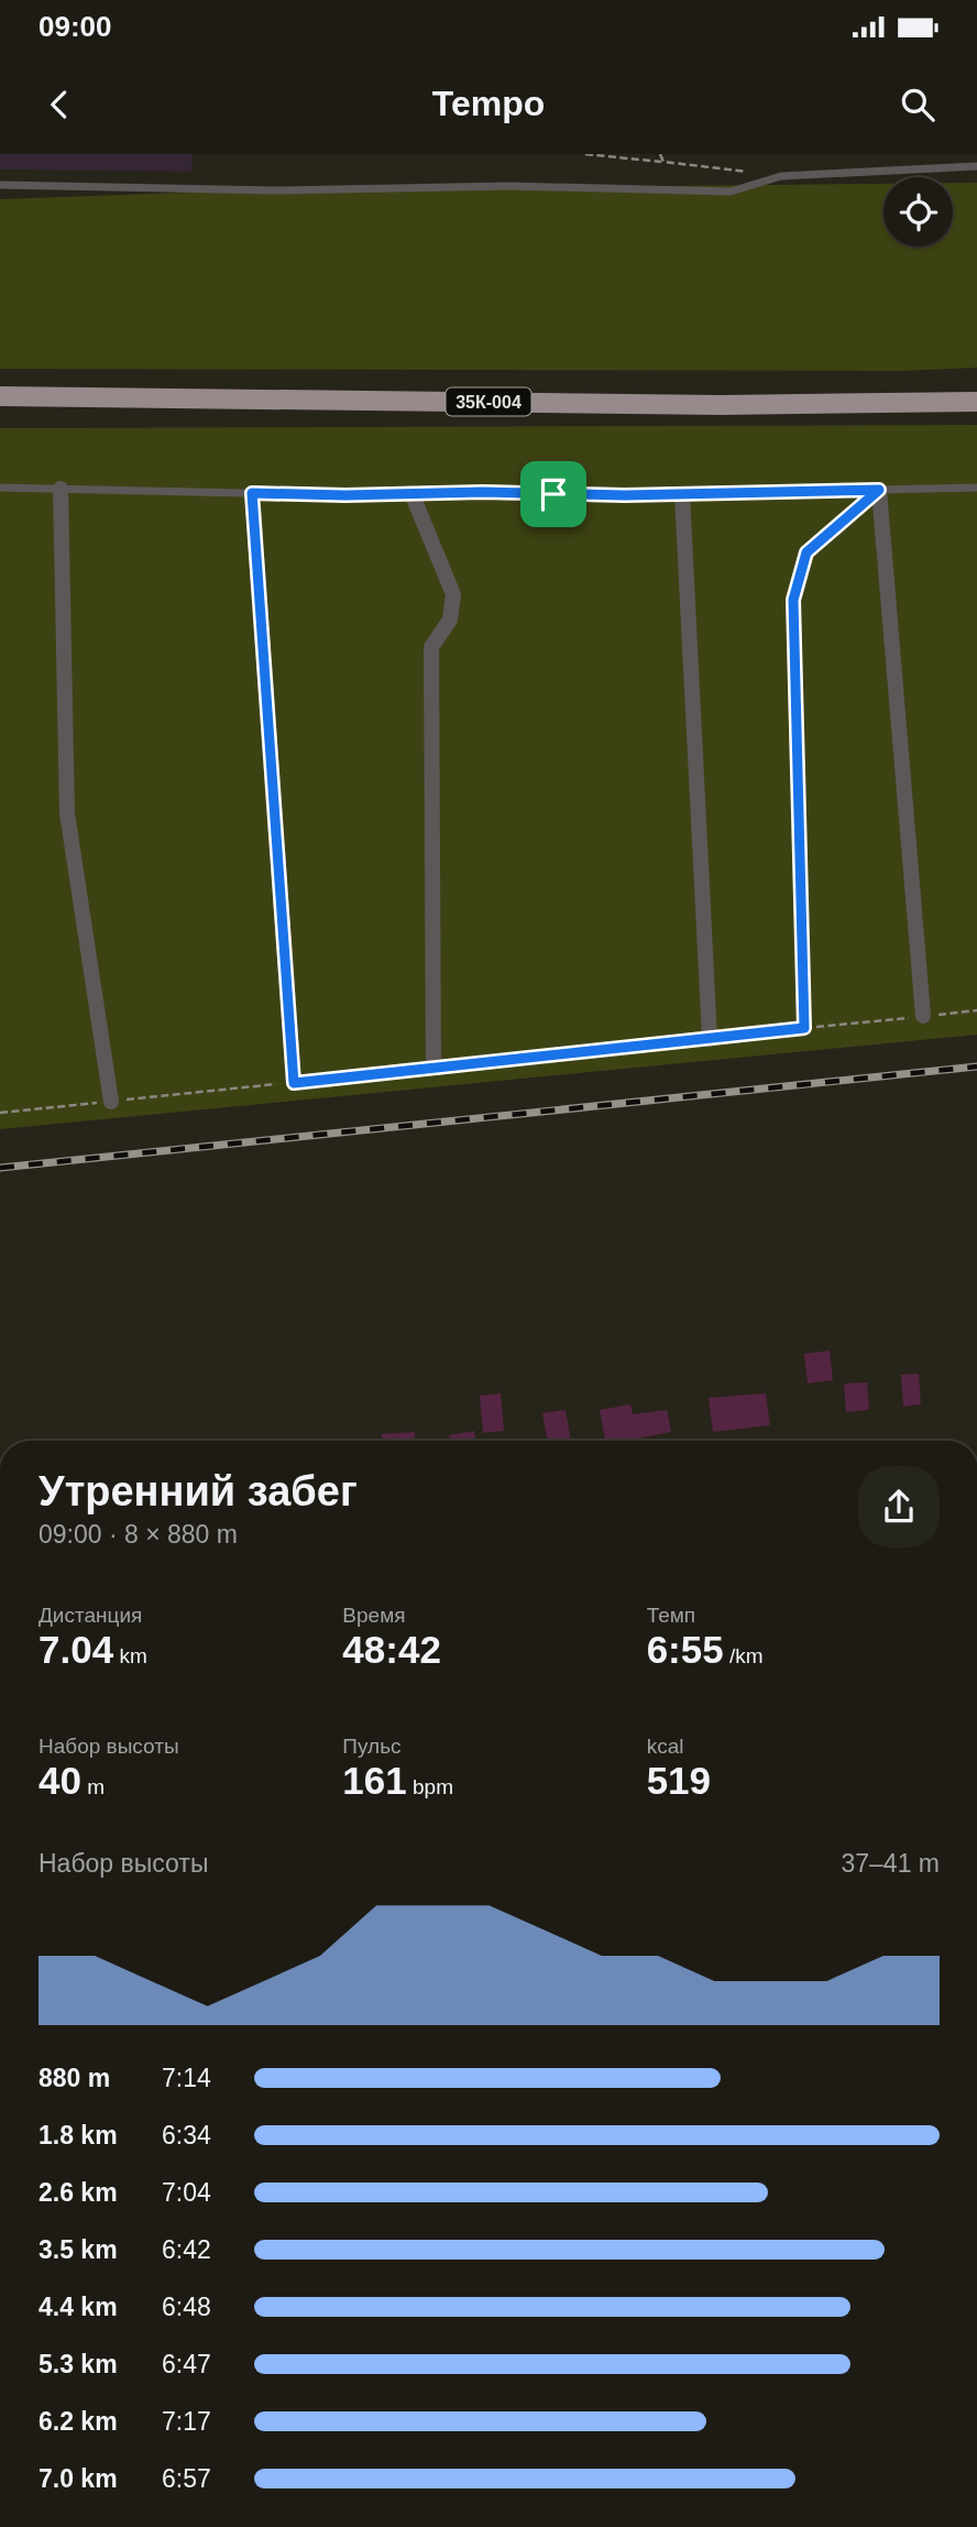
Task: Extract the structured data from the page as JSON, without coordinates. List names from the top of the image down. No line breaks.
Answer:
{"streets":{"main road":["35К-004"]},"page":{"status":"09:00","header":"Tempo","heading":["Утренний забег","09:00 · 8 × 880 m"],"stats":[["Дистанция","7.04 km"],["Время","48:42"],["Темп","6:55 /km"],["Набор высоты","40 m"],["Пульс","161 bpm"],["kcal","519"]],"chart":["Набор высоты","37–41 m"],"list":[{"name":"880 m","note":"7:14"},{"name":"1.8 km","note":"6:34"},{"name":"2.6 km","note":"7:04"},{"name":"3.5 km","note":"6:42"},{"name":"4.4 km","note":"6:48"},{"name":"5.3 km","note":"6:47"},{"name":"6.2 km","note":"7:17"},{"name":"7.0 km","note":"6:57"}]}}
